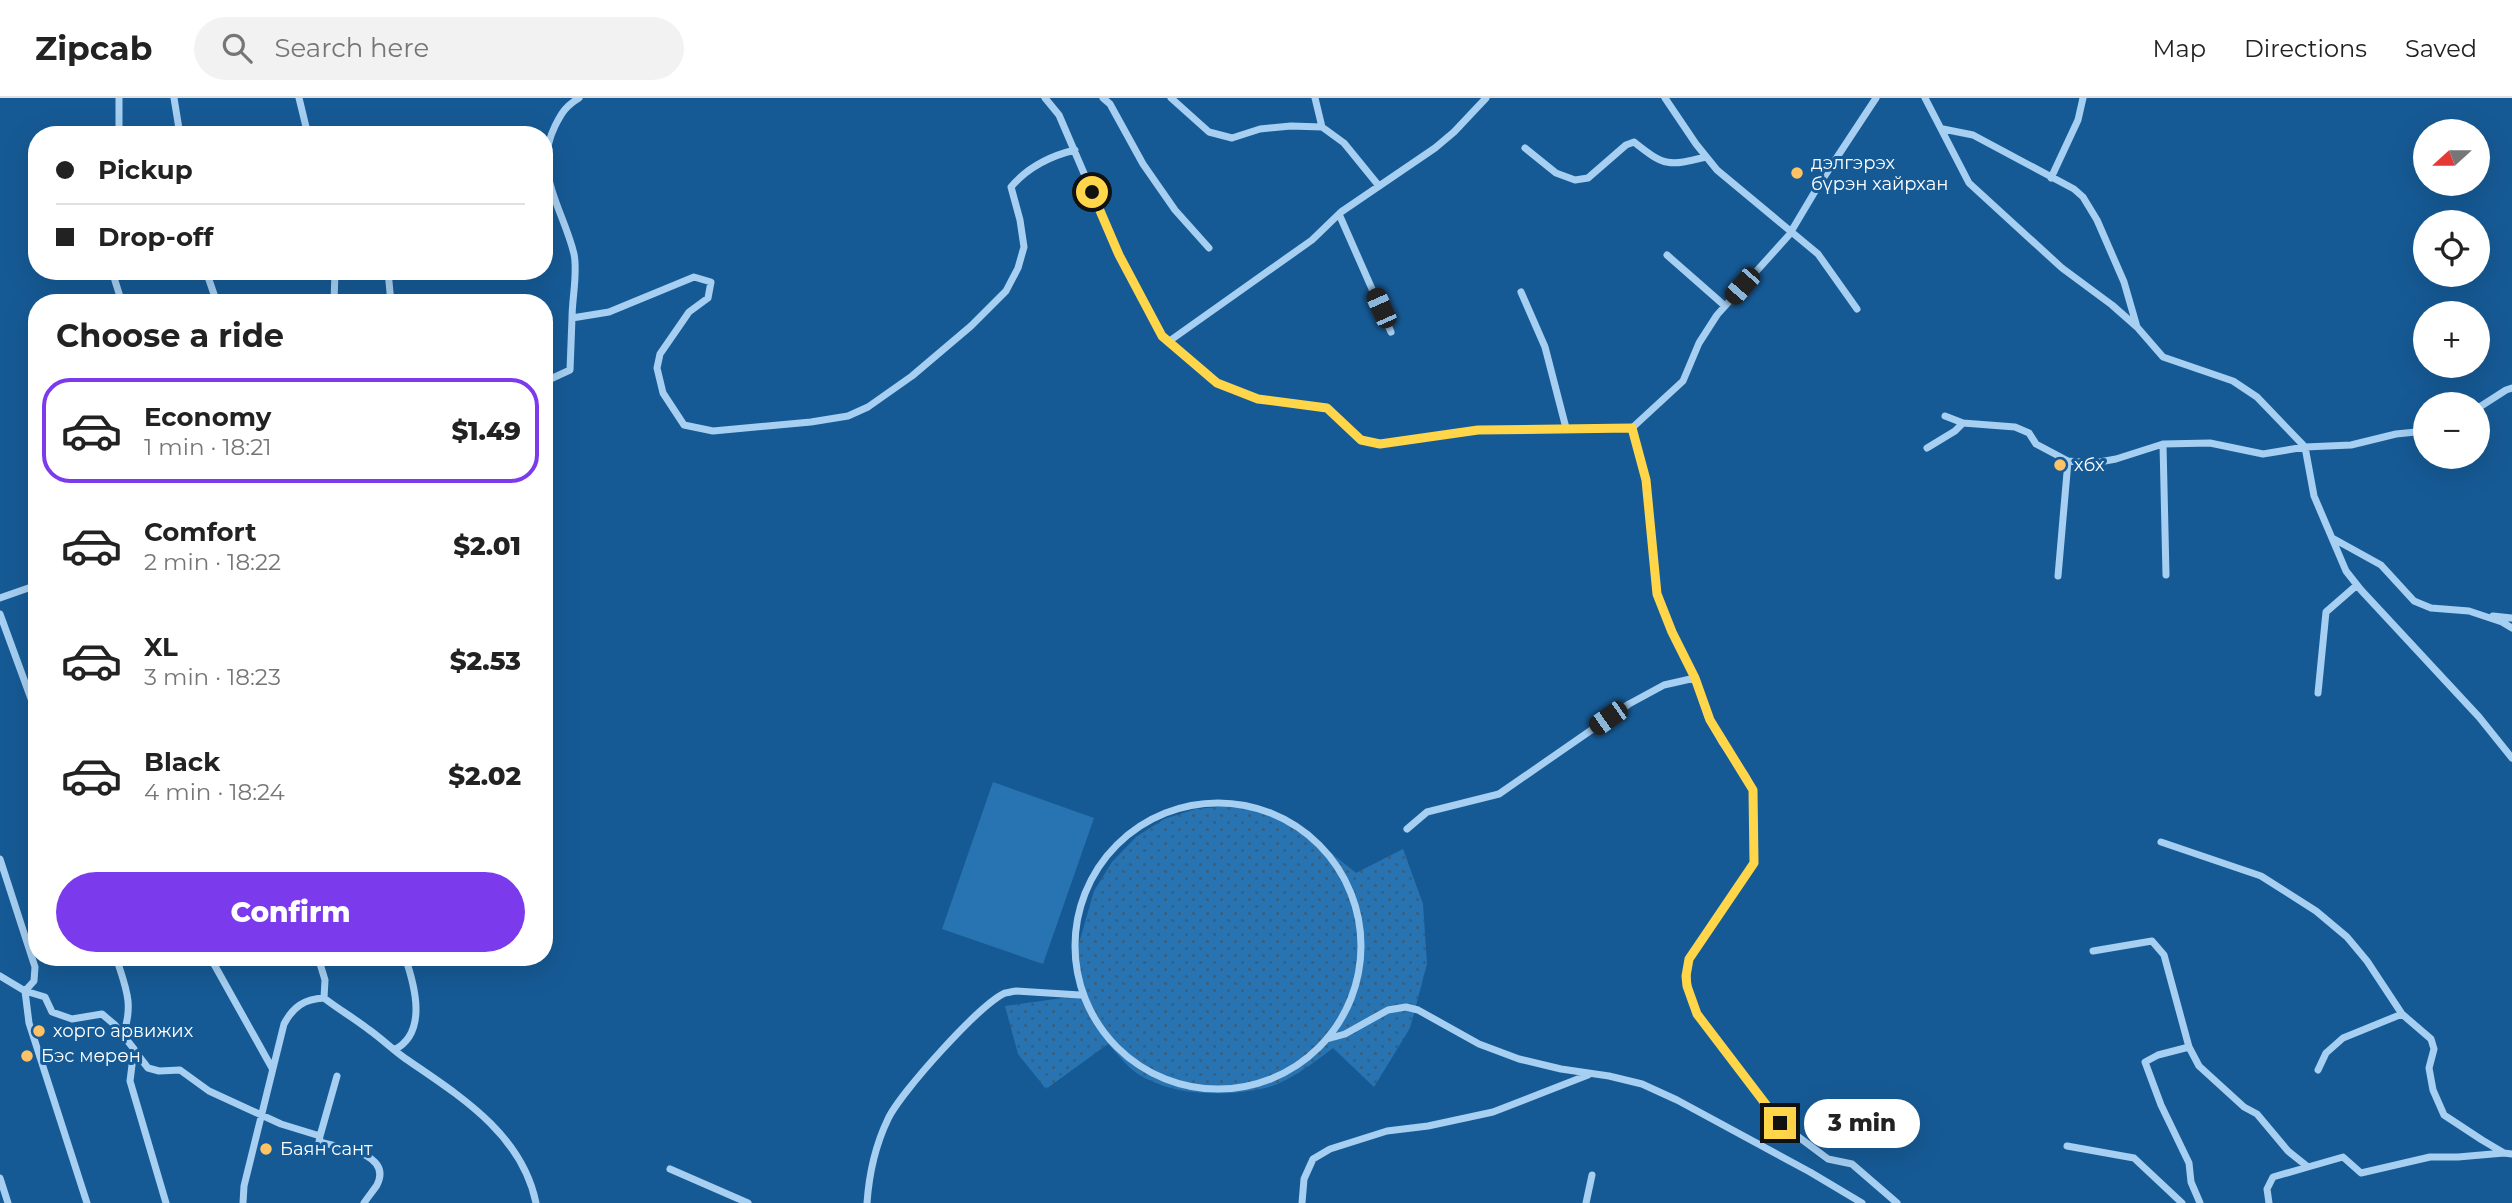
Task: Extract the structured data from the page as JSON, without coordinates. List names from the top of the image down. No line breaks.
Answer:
{"places":["дэлгэрэх бүрэн хайрхан","хбх","хорго арвижих","Бэс мөрөн","Баян сант"],"north":"left","page":{"header":"Zipcab","search":"Search here","nav":["Map","Directions","Saved"],"map_buttons":["+","−"],"banner":["Pickup","Drop-off"],"heading":"Choose a ride","list":[{"name":"Economy","note":"1 min · 18:21","value":"$1.49"},{"name":"Comfort","note":"2 min · 18:22","value":"$2.01"},{"name":"XL","note":"3 min · 18:23","value":"$2.53"},{"name":"Black","note":"4 min · 18:24","value":"$2.02"}],"buttons":"Confirm","bubble":"3 min"}}
